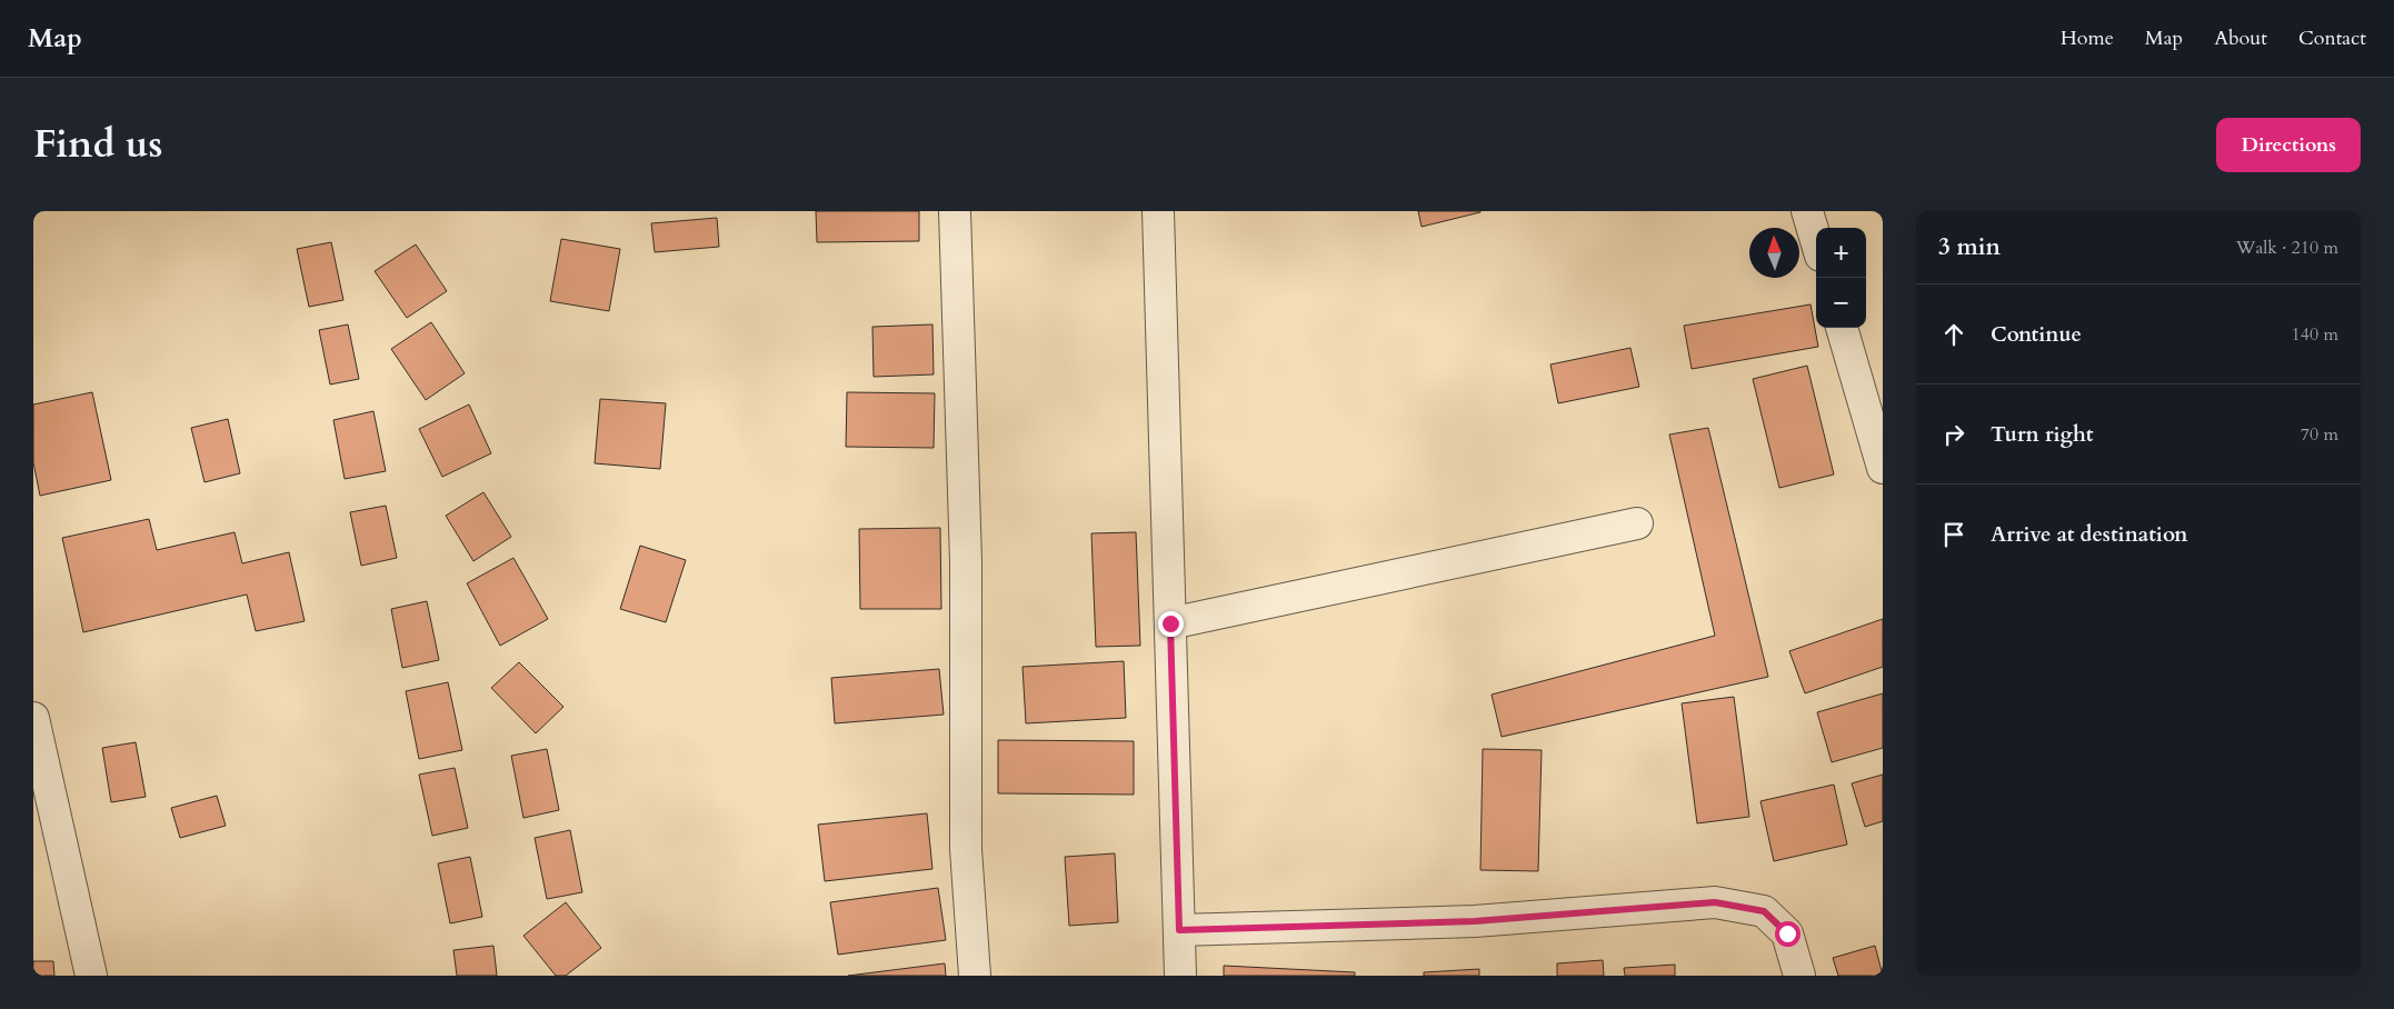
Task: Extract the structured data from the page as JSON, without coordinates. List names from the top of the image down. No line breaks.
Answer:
{"north":"top","page":{"header":"Map","nav":["Home","Map","About","Contact"],"title":"Find us","buttons":"Directions","heading":["3 min","Walk · 210 m"],"map_buttons":["+","−"],"list":[["Continue","140 m"],["Turn right","70 m"],"Arrive at destination"]}}
